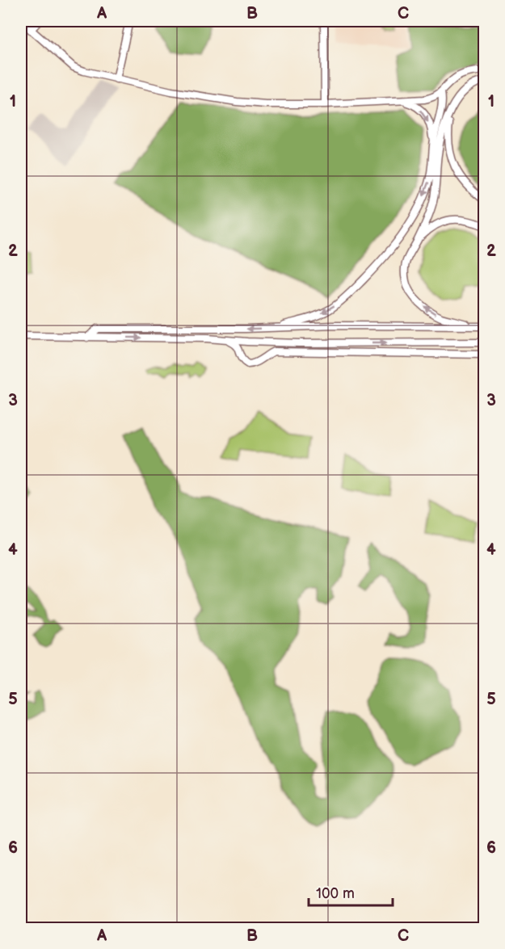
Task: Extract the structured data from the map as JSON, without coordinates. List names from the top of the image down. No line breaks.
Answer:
{"scale_bar":"100 m","grid":{"columns":["A","B","C"],"rows":["1","2","3","4","5","6"]}}
